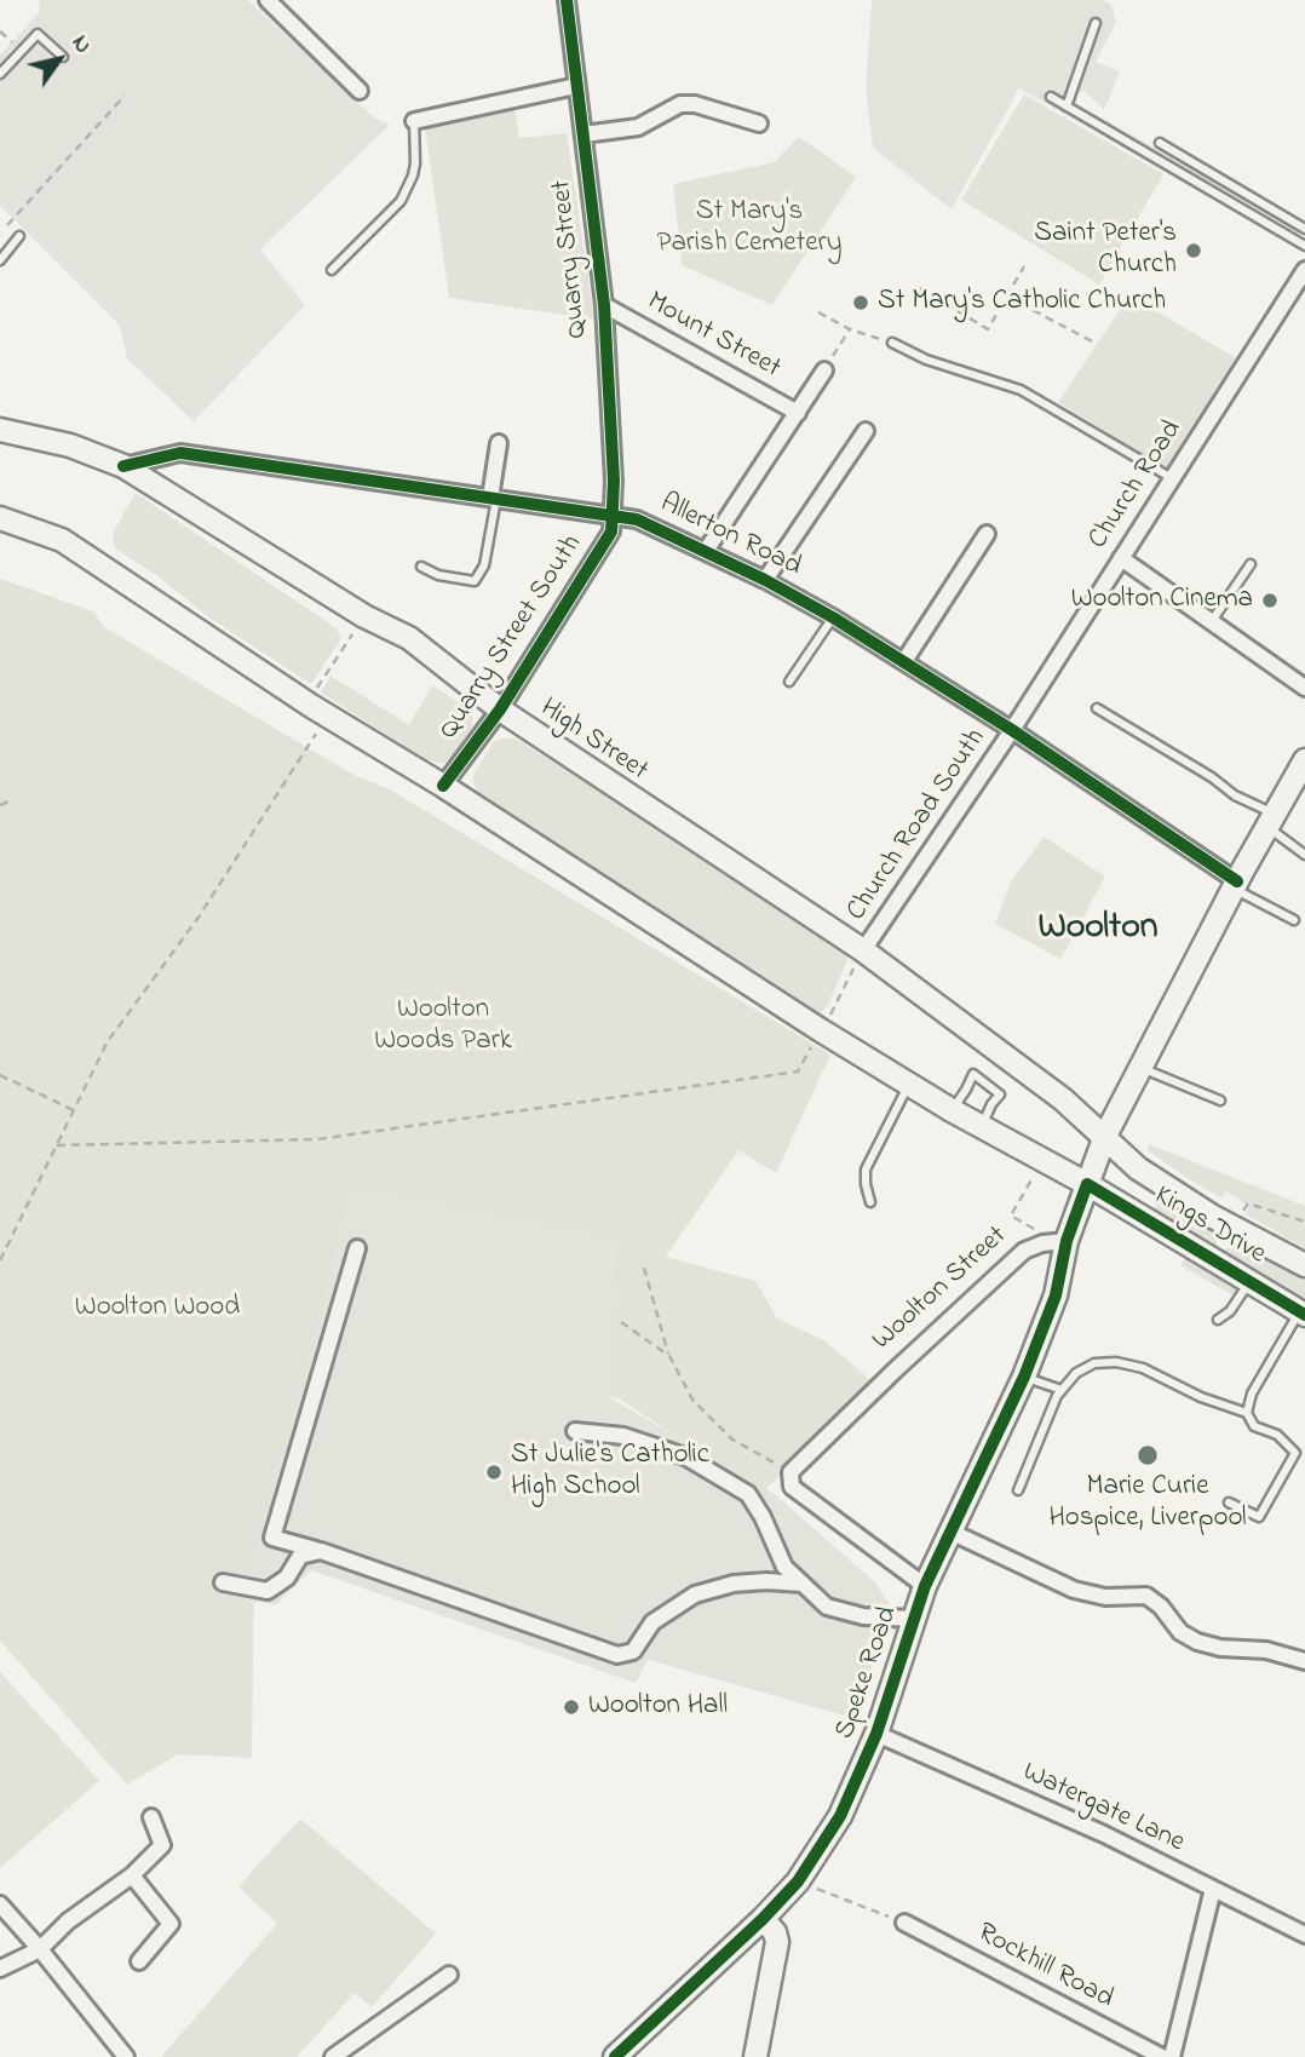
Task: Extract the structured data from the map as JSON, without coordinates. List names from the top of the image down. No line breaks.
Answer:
{"streets":{"main road":["High Street","Kings Drive","Speke Road"],"street":["Quarry Street","Mount Street","Church Road","Allerton Road","Quarry Street South","Church Road South","Woolton Street","Watergate Lane","Rockhill Road"]},"crossings":[["Quarry Street","Mount Street"],["Quarry Street","Allerton Road"],["Quarry Street","Quarry Street South"],["Church Road","Allerton Road"],["Church Road","Church Road South"],["Allerton Road","Quarry Street South"],["Allerton Road","High Street"],["Allerton Road","Church Road South"],["Quarry Street South","High Street"],["High Street","Church Road South"],["High Street","Kings Drive"],["Woolton Street","Speke Road"],["Speke Road","Watergate Lane"]],"districts":["Woolton"],"parks":["St Mary's Parish Cemetery","Woolton Woods Park","Woolton Wood"],"places":["Saint Peter's Church","St Mary's Catholic Church","Woolton Cinema","Marie Curie Hospice, Liverpool","St Julie's Catholic High School","Woolton Hall"],"north":"top right"}
